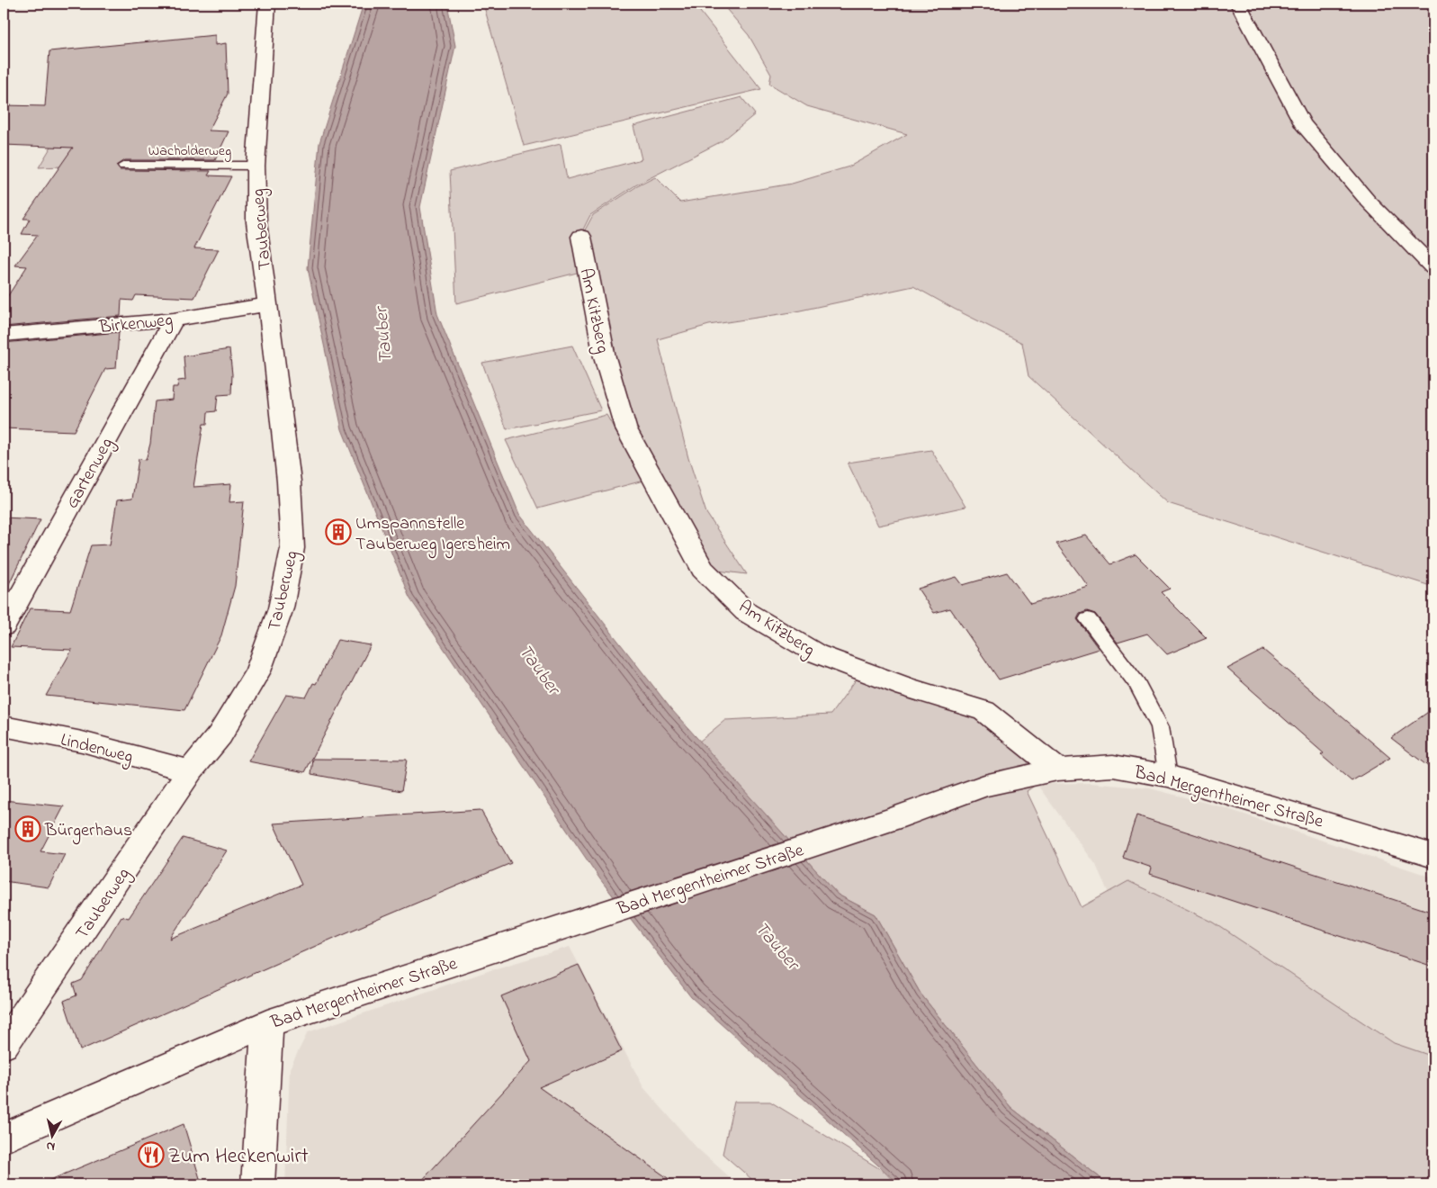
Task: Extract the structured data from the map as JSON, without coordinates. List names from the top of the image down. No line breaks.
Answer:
{"streets":{"street":["Tauberweg","Am Kitzberg","Birkenweg","Gartenweg","Lindenweg","Bad Mergentheimer Straße"],"lane":["Wacholderweg"]},"crossings":[["Wacholderweg","Tauberweg"],["Tauberweg","Birkenweg"],["Tauberweg","Lindenweg"],["Am Kitzberg","Bad Mergentheimer Straße"],["Birkenweg","Gartenweg"]],"water":["Tauber"],"places":{"building":["Umspannstelle Tauberweg Igersheim","Bürgerhaus"],"restaurant":["Zum Heckenwirt"]},"north":"bottom"}
